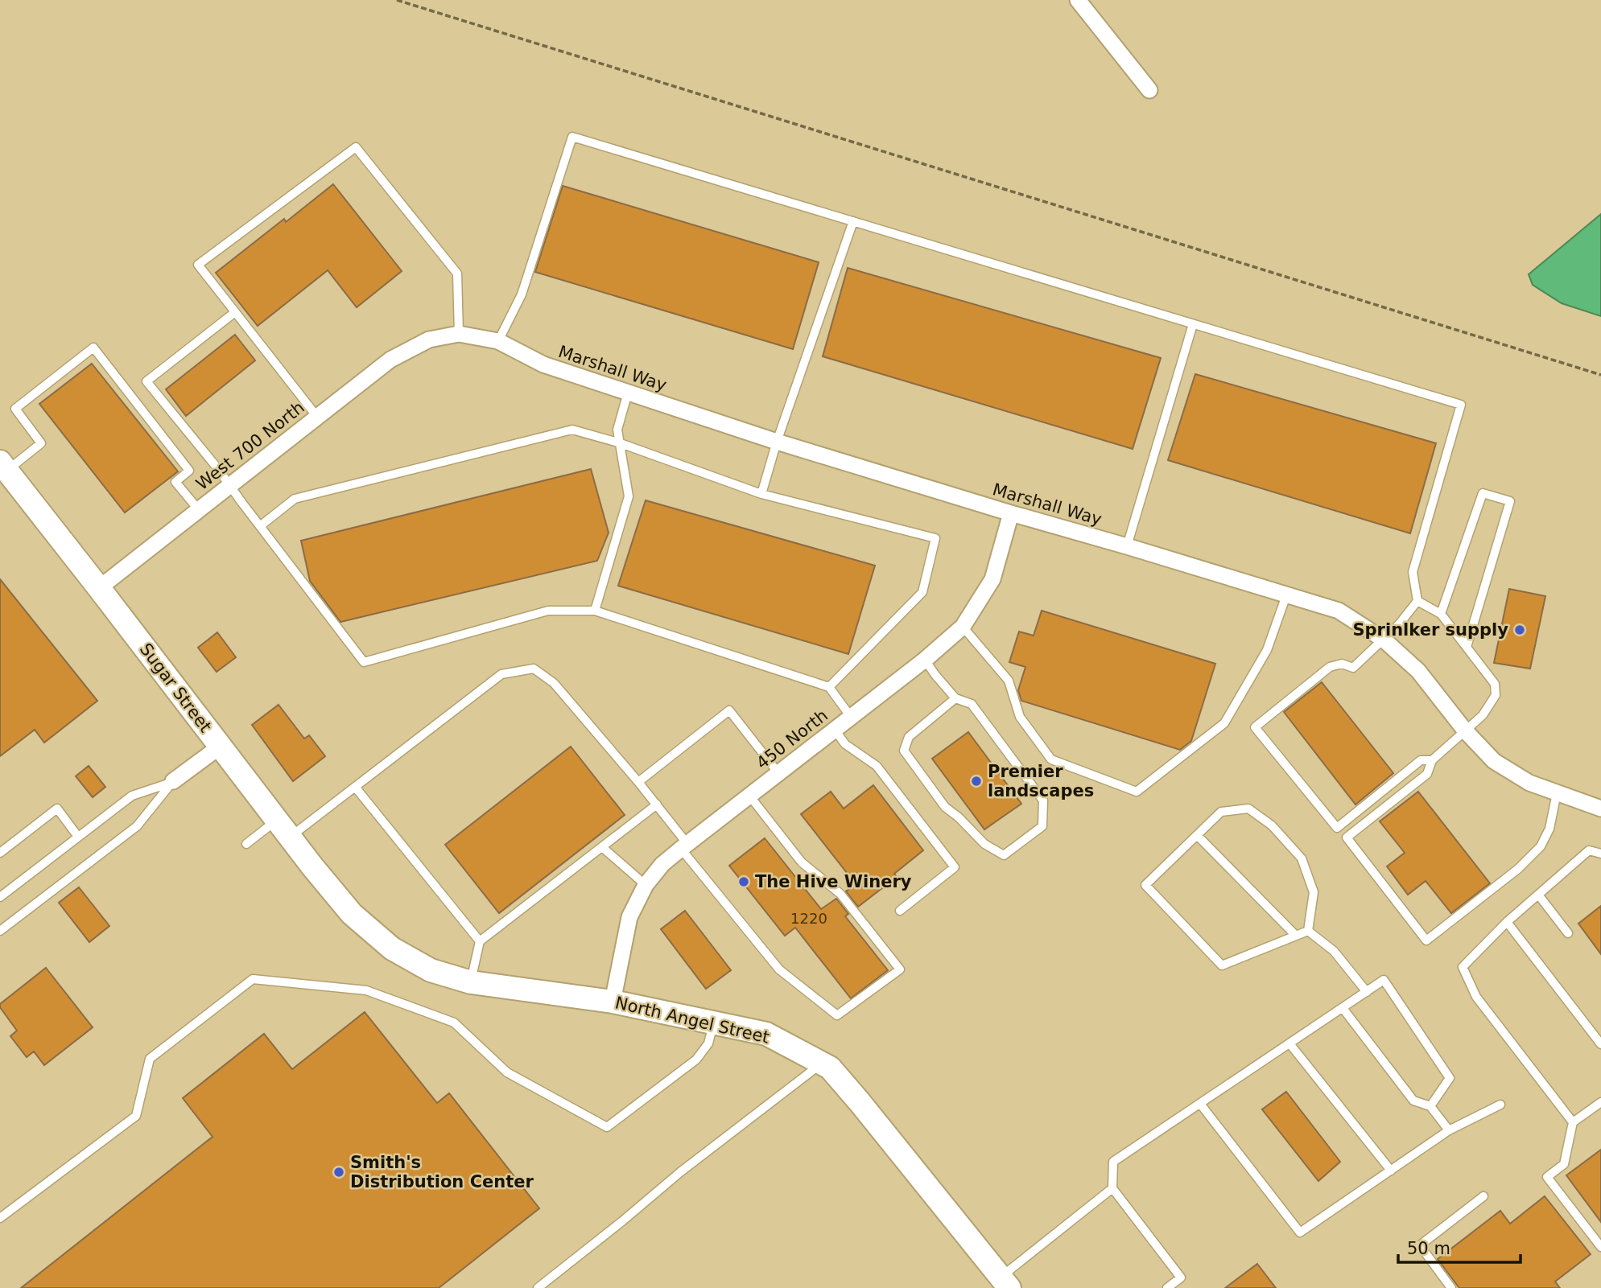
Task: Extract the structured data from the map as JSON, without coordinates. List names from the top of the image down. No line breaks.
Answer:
{"streets":{"street":["Marshall Way","West 700 North","Sugar Street","450 North","North Angel Street"]},"crossings":[["Marshall Way","West 700 North"],["Marshall Way","450 North"],["West 700 North","Sugar Street"],["Sugar Street","North Angel Street"],["450 North","North Angel Street"]],"places":["Sprinlker supply","Premier landscapes","The Hive Winery","Smith's Distribution Center"],"house_numbers":["1220"],"scale_bar":"50 m"}
